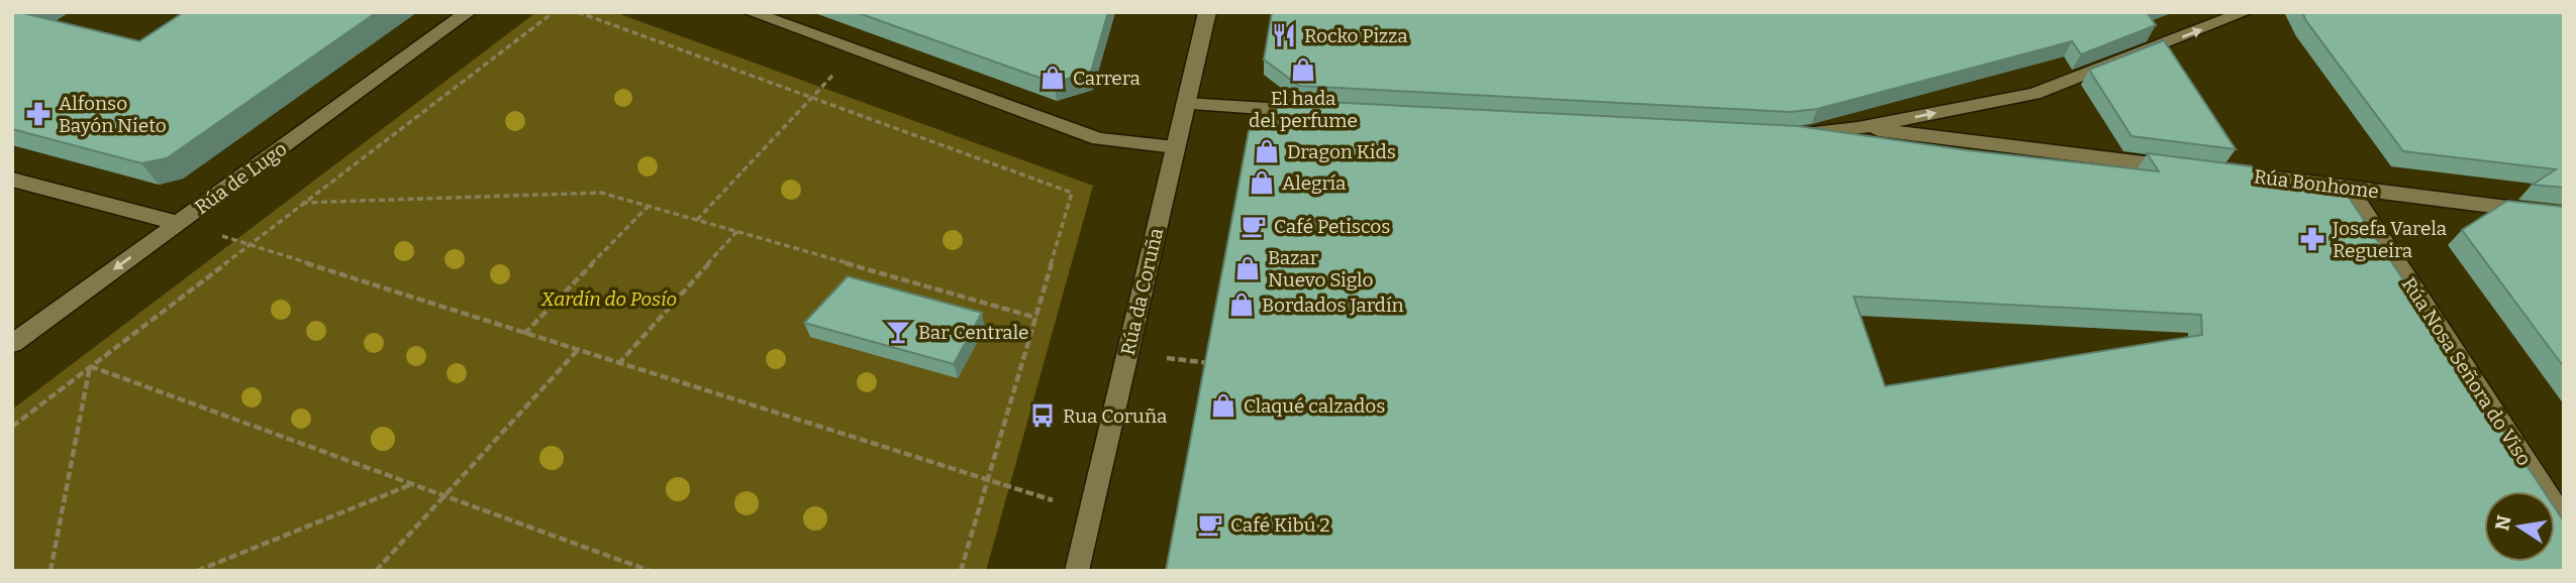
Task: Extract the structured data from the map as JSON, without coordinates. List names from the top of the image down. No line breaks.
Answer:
{"streets":{"street":["Rúa de Lugo","Rúa Bonhome","Rúa da Coruña","Rúa Nosa Señora do Viso"]},"crossings":[["Rúa Bonhome","Rúa Nosa Señora do Viso"]],"one_way":["Rúa de Lugo"],"parks":["Xardín do Posío"],"places":{"restaurant":["Rocko Pizza"],"shop":["El hada del perfume","Carrera","Dragon Kids","Alegría","Bazar Nuevo Siglo","Bordados Jardín","Claqué calzados"],"pharmacy":["Alfonso Bayón Nieto","Josefa Varela Regueira"],"cafe":["Café Petiscos","Café Kibú 2"],"bar":["Bar Centrale"],"bus stop":["Rua Coruña"]},"north":"left"}
